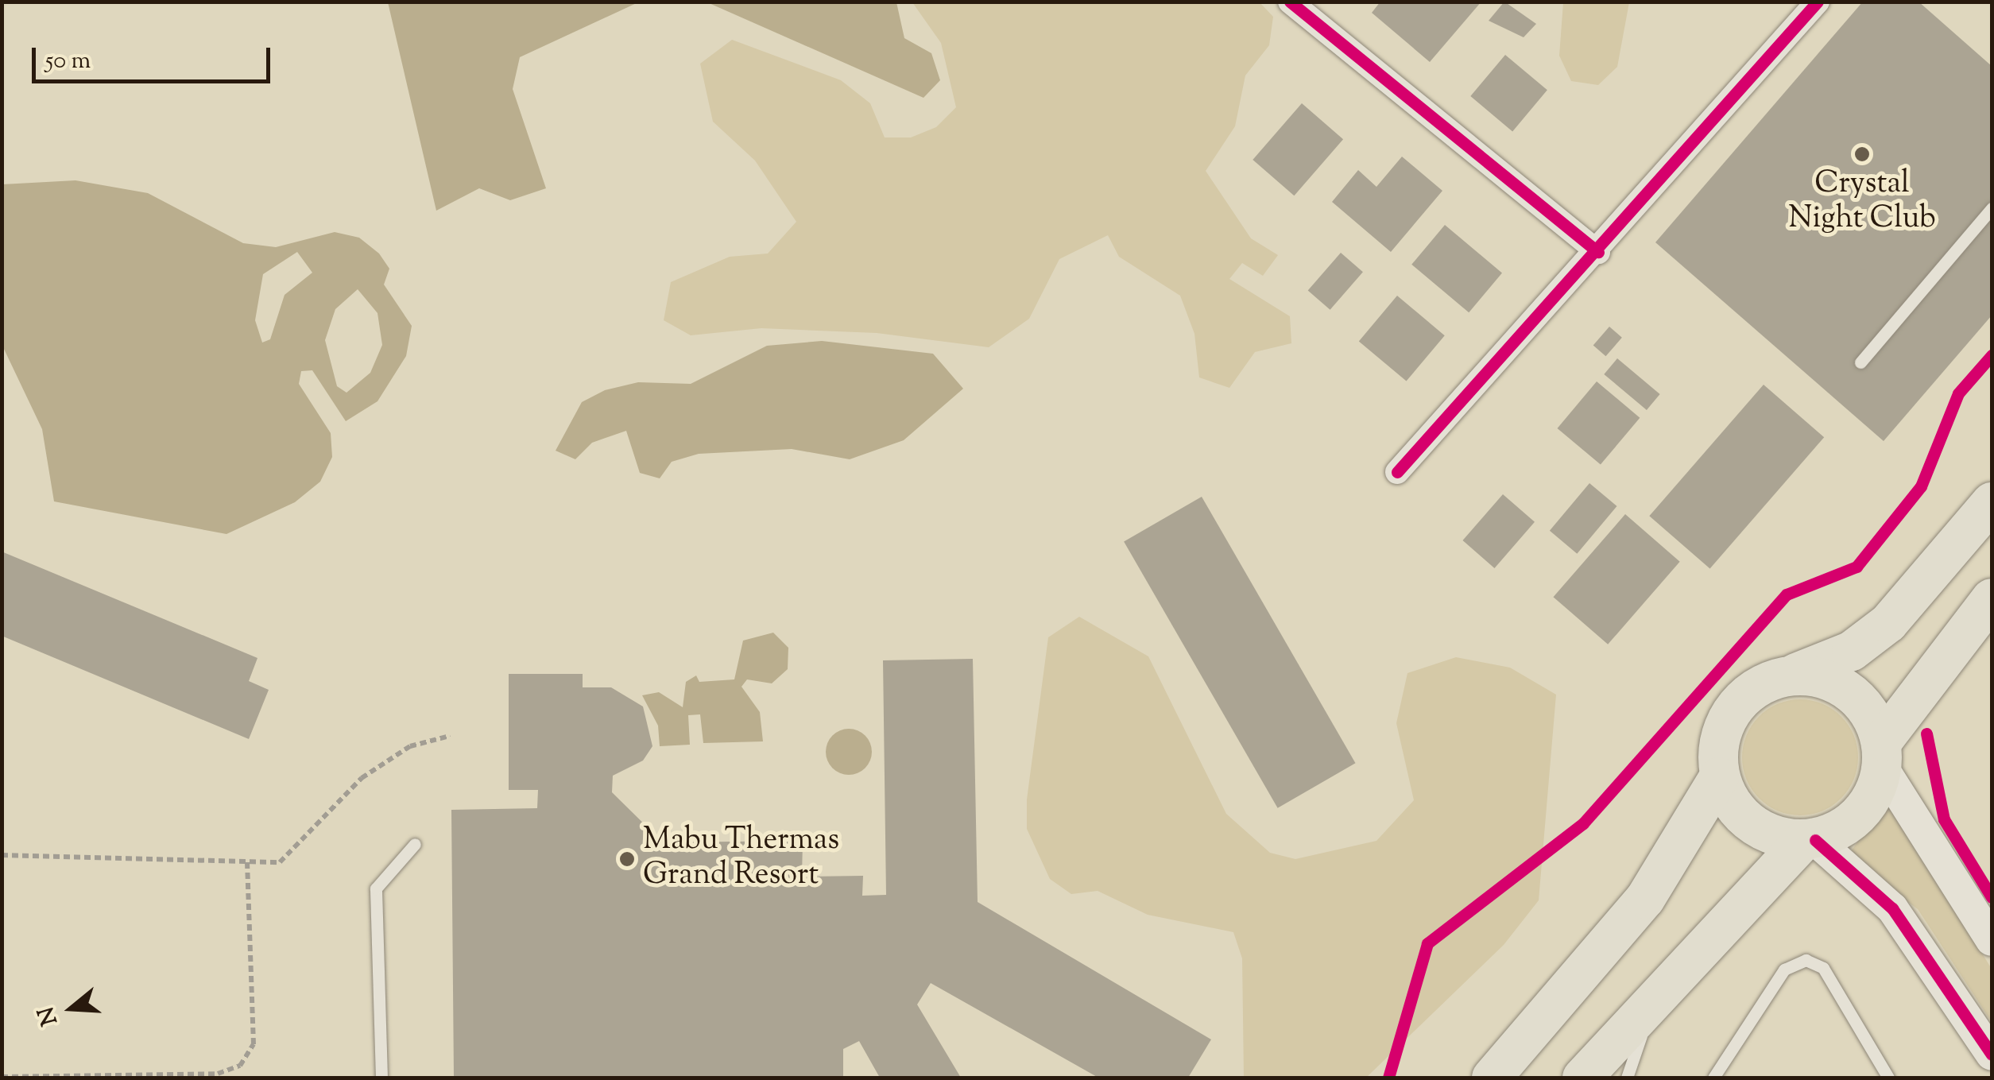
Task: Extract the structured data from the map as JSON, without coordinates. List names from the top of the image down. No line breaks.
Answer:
{"places":["Crystal Night Club","Mabu Thermas Grand Resort"],"scale_bar":"50 m","north":"left"}
